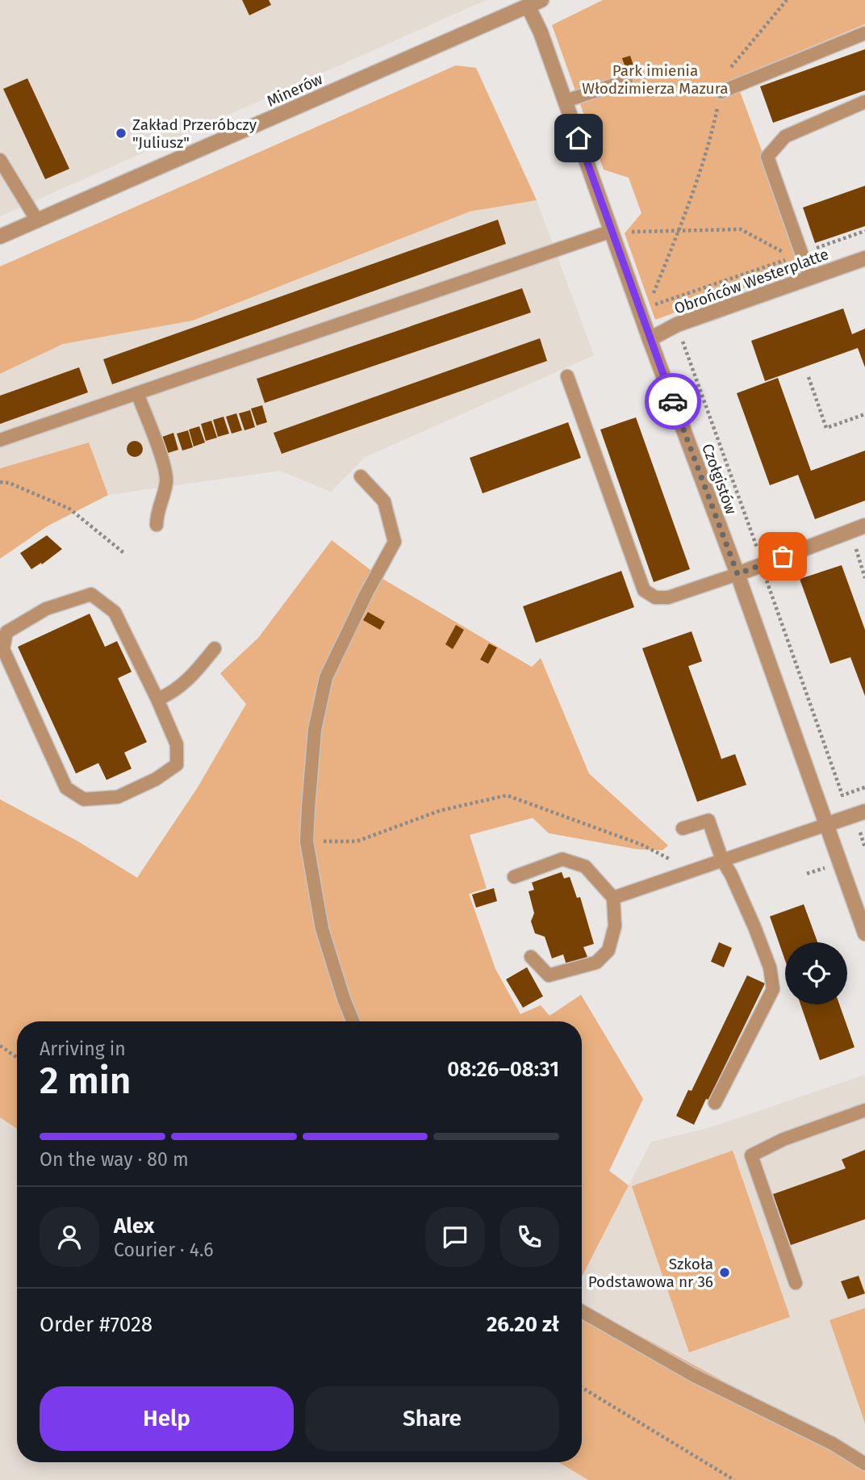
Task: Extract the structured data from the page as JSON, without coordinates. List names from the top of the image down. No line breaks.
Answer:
{"streets":{"street":["Minerów","Obrońców Westerplatte","Czołgistów"]},"crossings":[["Minerów","Czołgistów"],["Obrońców Westerplatte","Czołgistów"]],"parks":["Park imienia Włodzimierza Mazura"],"places":["Zakład Przeróbczy \"Juliusz\"","Szkoła Podstawowa nr 36"],"page":{"heading":["2 min","Arriving in","08:26–08:31"],"panel":["Alex","Courier · 4.6","Order #7028","26.20 zł"],"bar":"On the way · 80 m","buttons":["Help","Share"]}}
